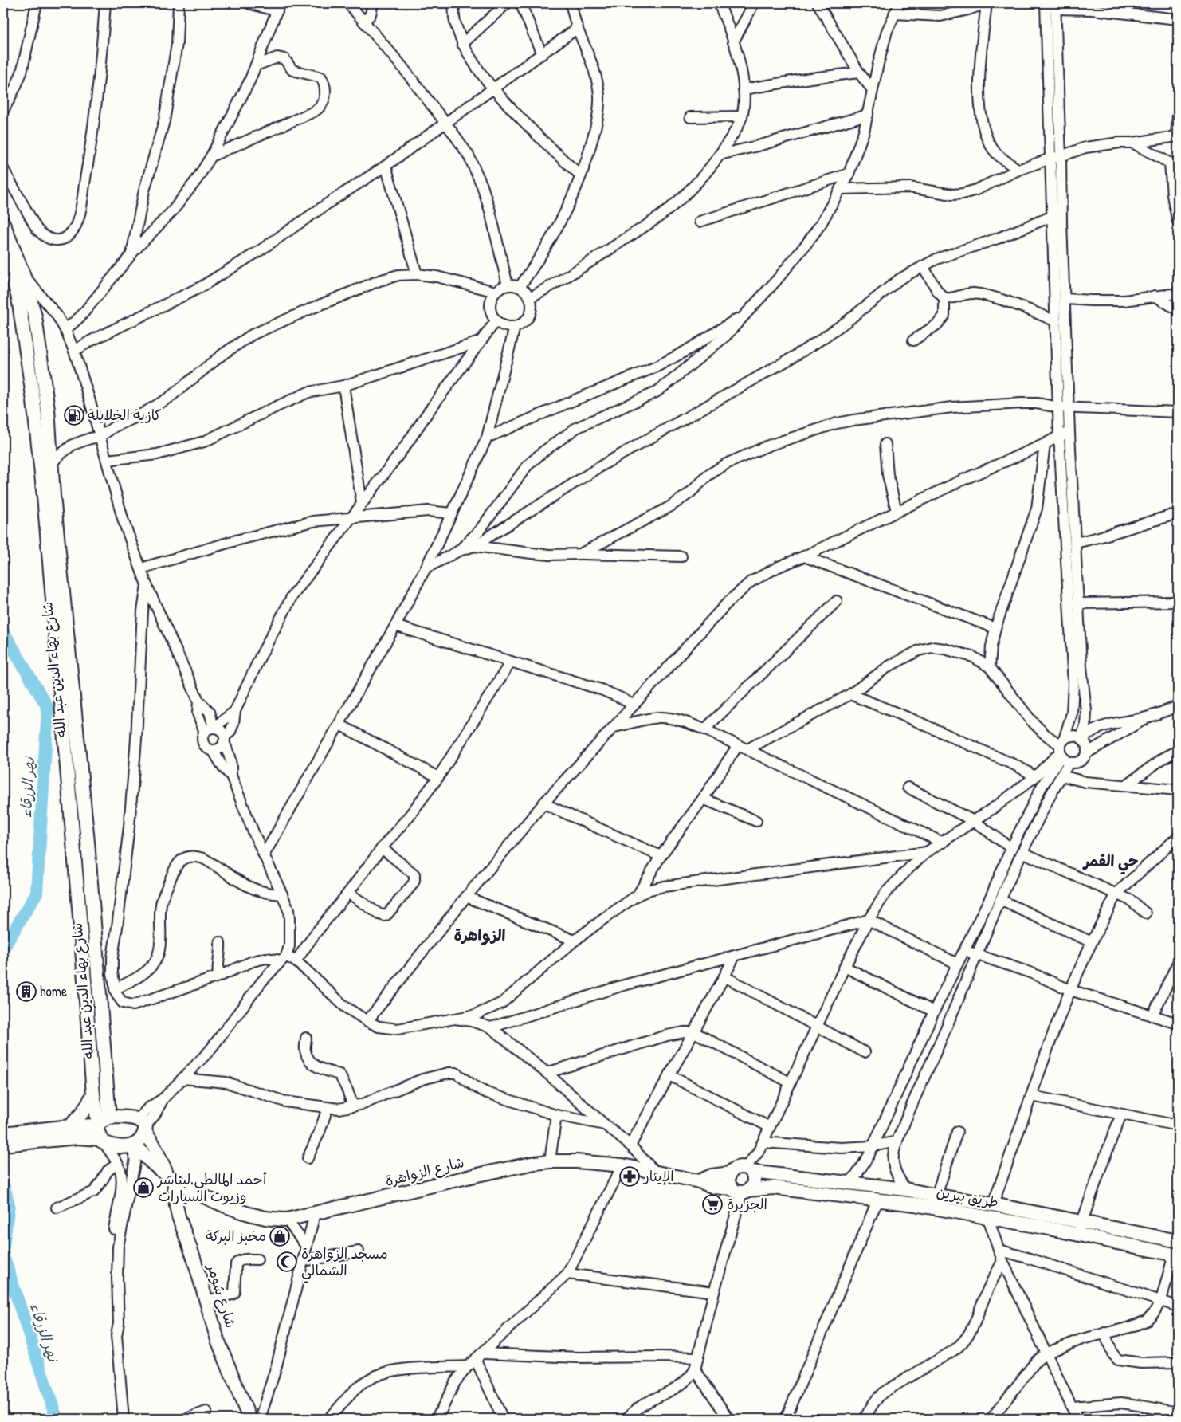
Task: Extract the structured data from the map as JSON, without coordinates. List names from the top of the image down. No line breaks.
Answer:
{"streets":{"main road":["شارع بهاء الدين عبد الله","شارع الزواهرة","طريق بيرين","شارع شومر"]},"crossings":[["شارع بهاء الدين عبد الله","شارع الزواهرة"],["شارع الزواهرة","طريق بيرين"],["شارع الزواهرة","شارع شومر"]],"districts":["حي القمر","الزواهرة"],"water":["نهر الزرقاء"],"places":{"fuel station":["كازية الخلايلة"],"building":["home"],"pharmacy":["الإيثار"],"shop":["أحمد المالطي لبناشر وزيوت السيارات","مخبز البركة"],"supermarket":["الجزيرة"],"mosque":["مسجد الزواهرة الشمالي"]}}
